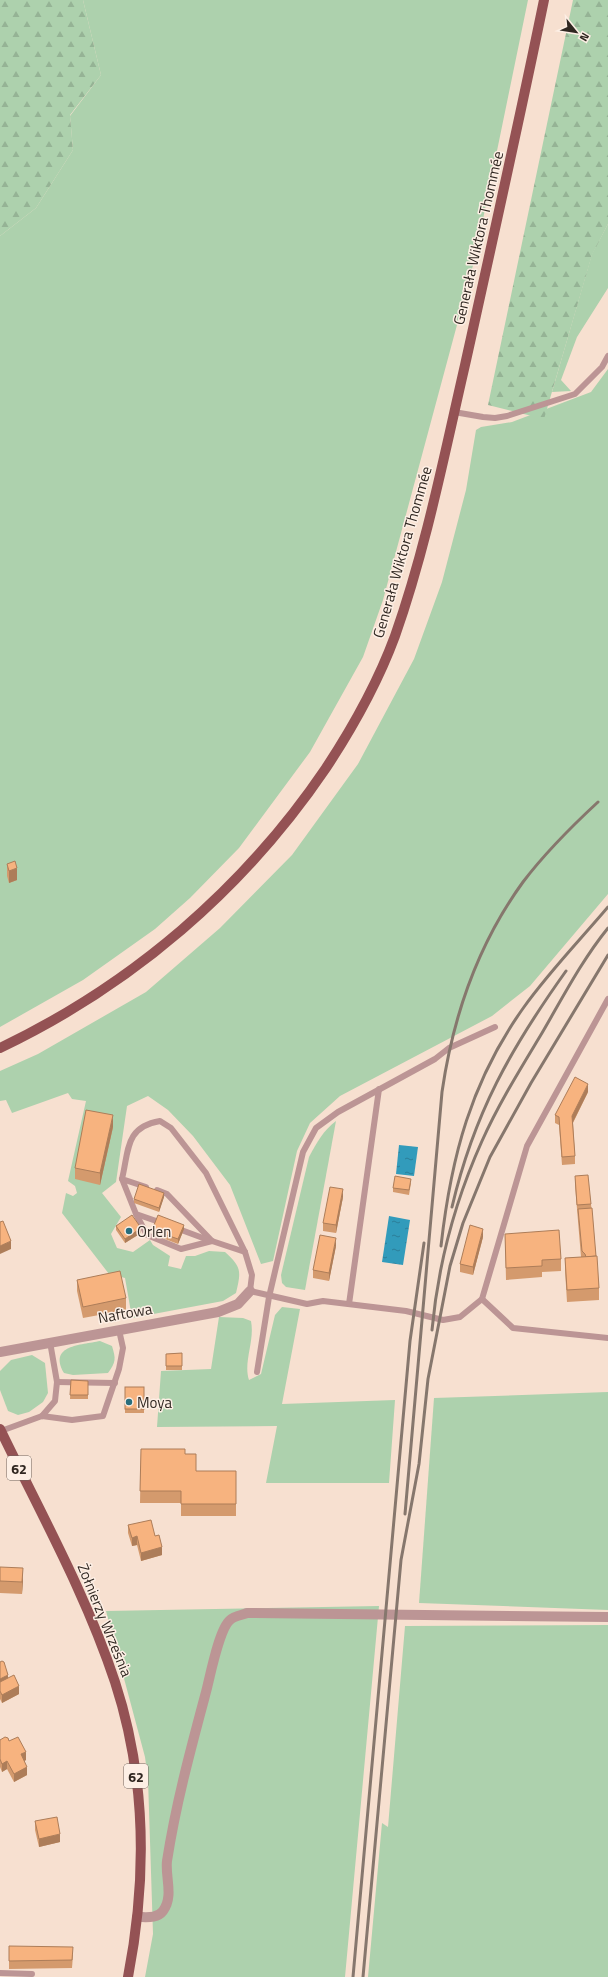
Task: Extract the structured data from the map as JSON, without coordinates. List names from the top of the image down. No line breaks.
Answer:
{"streets":{"main road":["Generała Wiktora Thommée","62","Żołnierzy Września"],"street":["Naftowa"]},"places":["Orlen","Moya"],"north":"bottom right"}
